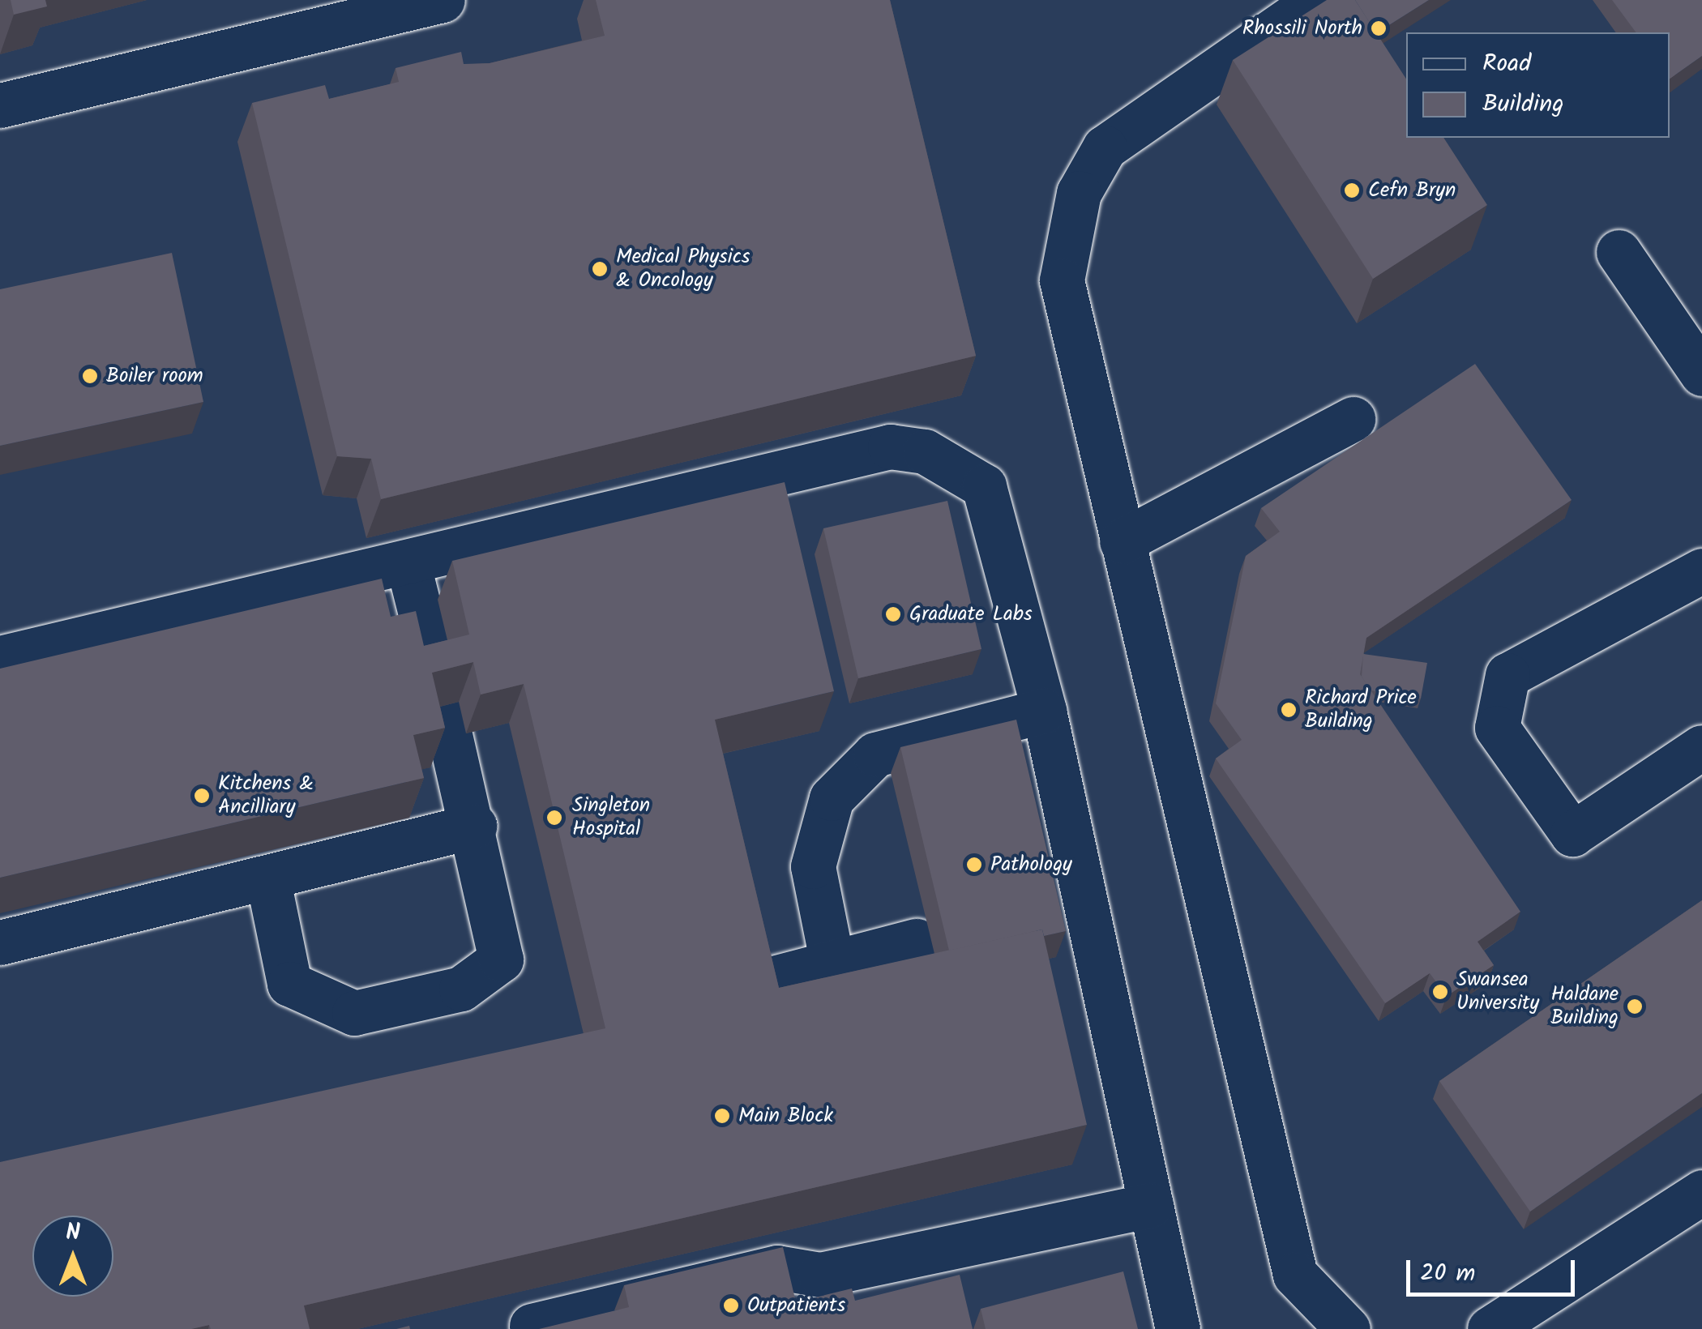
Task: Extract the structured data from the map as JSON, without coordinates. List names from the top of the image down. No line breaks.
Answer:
{"places":["Rhossili North","Cefn Bryn","Medical Physics & Oncology","Boiler room","Graduate Labs","Richard Price Building","Kitchens & Ancilliary","Singleton Hospital","Pathology","Swansea University","Haldane Building","Main Block","Outpatients"],"legend":["Road","Building"],"scale_bar":"20 m","north":"top"}
